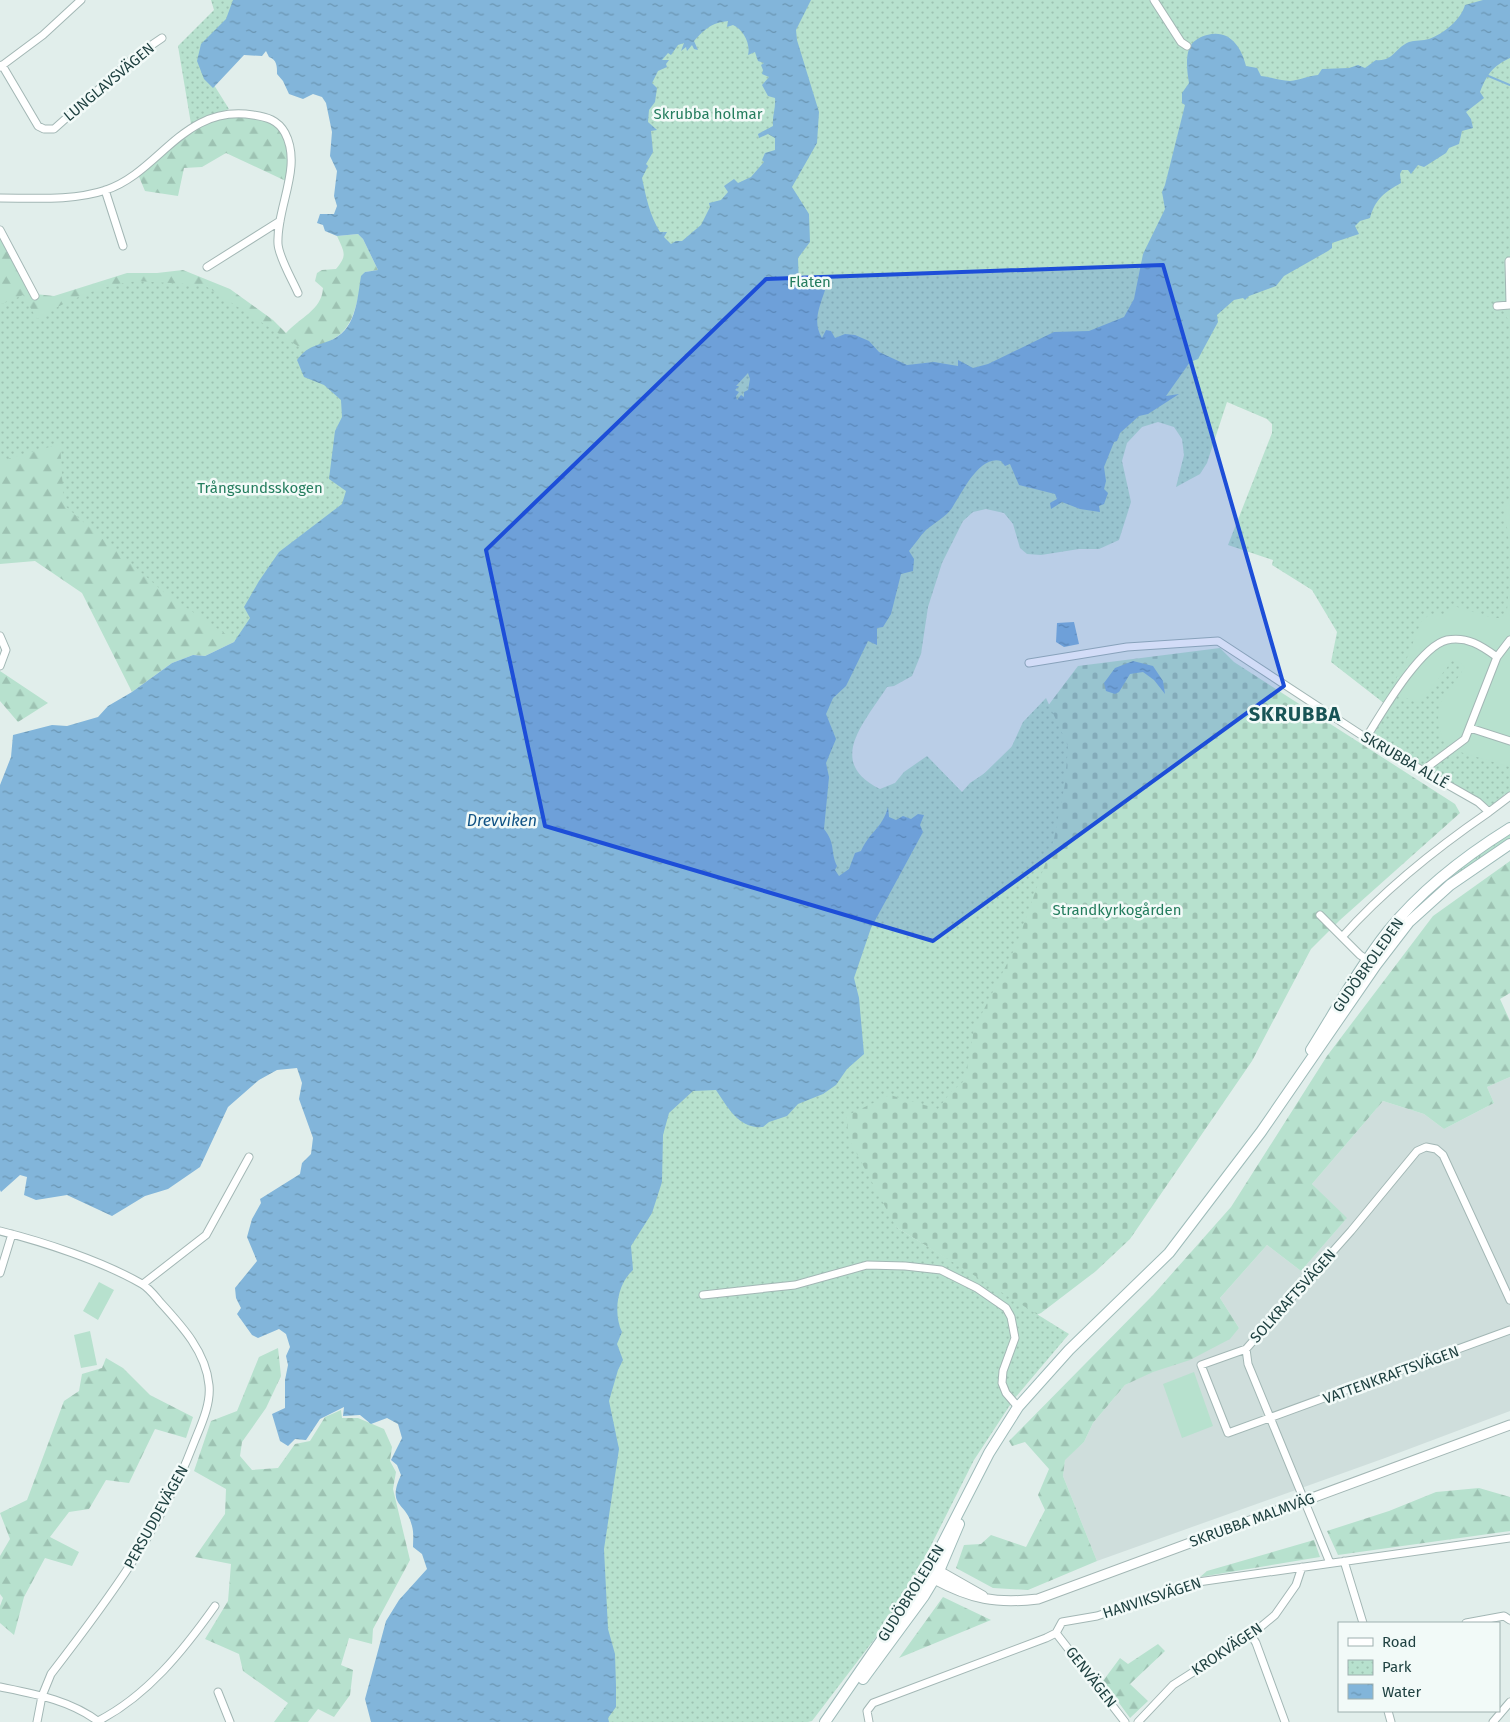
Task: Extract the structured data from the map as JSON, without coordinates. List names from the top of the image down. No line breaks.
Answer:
{"streets":{"main road":["GUDÖBROLEDEN"],"street":["LUNGLAVSVÄGEN","SKRUBBA ALLÉ","SOLKRAFTSVÄGEN","VATTENKRAFTSVÄGEN","PERSUDDEVÄGEN","SKRUBBA MALMVÄG","HANVIKSVÄGEN","KROKVÄGEN","GENVÄGEN"]},"crossings":[["GUDÖBROLEDEN","SKRUBBA MALMVÄG"],["SOLKRAFTSVÄGEN","VATTENKRAFTSVÄGEN"],["SOLKRAFTSVÄGEN","SKRUBBA MALMVÄG"],["SOLKRAFTSVÄGEN","HANVIKSVÄGEN"],["HANVIKSVÄGEN","KROKVÄGEN"],["HANVIKSVÄGEN","GENVÄGEN"]],"districts":["SKRUBBA"],"water":["Drevviken"],"parks":["Skrubba holmar","Flaten","Trångsundsskogen","Strandkyrkogården"],"legend":["Road","Park","Water"]}
